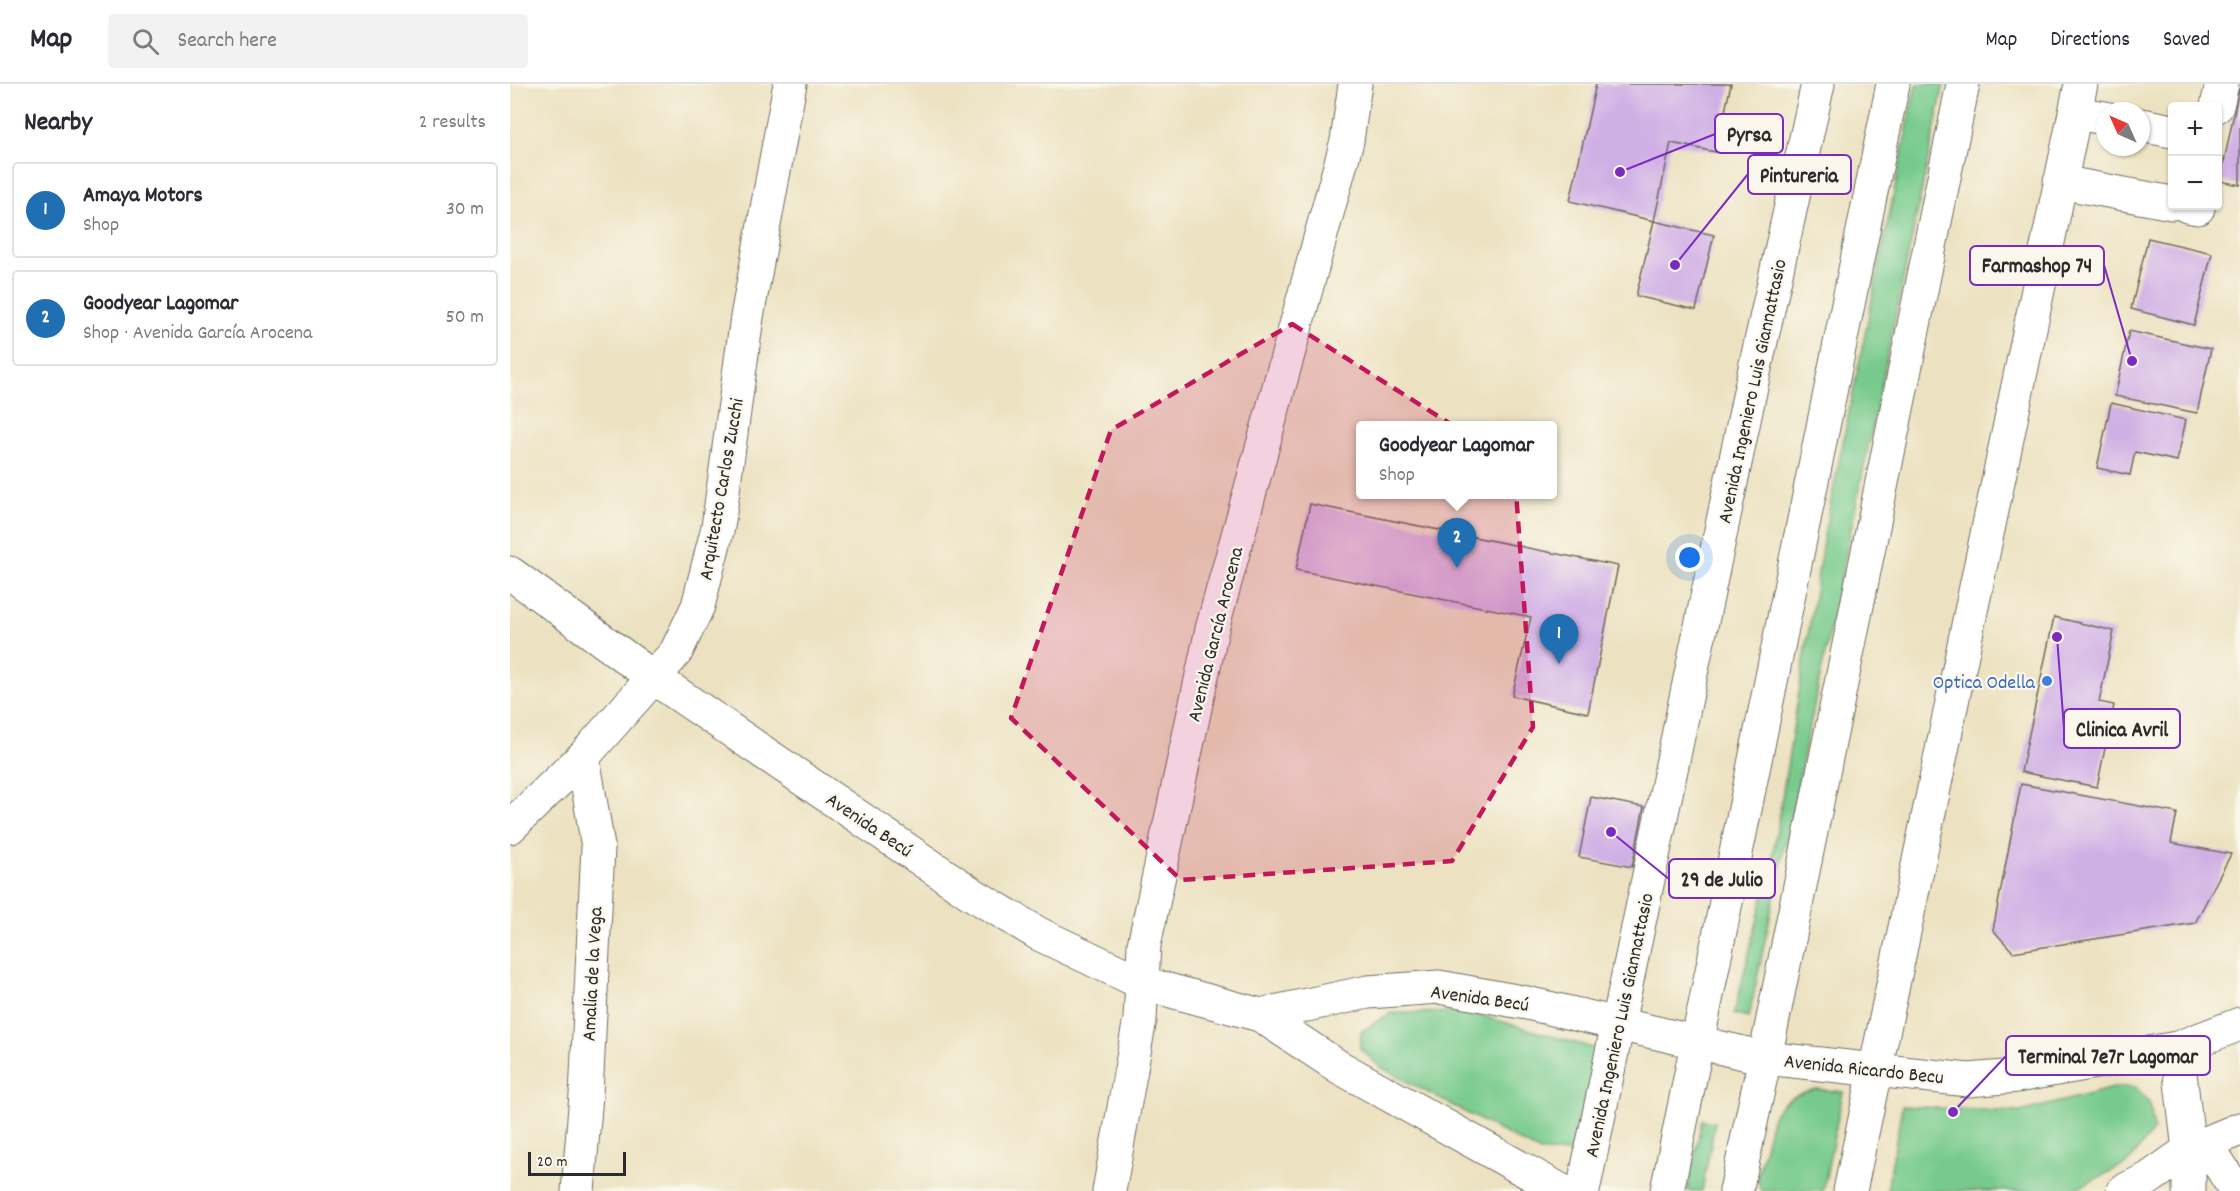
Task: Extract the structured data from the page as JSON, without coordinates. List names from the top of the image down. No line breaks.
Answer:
{"streets":{"street":["Avenida Ingeniero Luis Giannattasio","Arquitecto Carlos Zucchi","Avenida García Arocena","Avenida Becú","Amalia de la Vega","Avenida Ricardo Becu"]},"crossings":[["Avenida Ingeniero Luis Giannattasio","Avenida Becú"],["Arquitecto Carlos Zucchi","Avenida Becú"],["Arquitecto Carlos Zucchi","Amalia de la Vega"],["Avenida García Arocena","Avenida Becú"],["Avenida Becú","Avenida Ricardo Becu"]],"places":["Pyrsa","Pintureria","Farmashop 74","Clinica Avril","Optica Odella","29 de Julio","Terminal 7e7r Lagomar"],"scale_bar":"20 m","north":"top left","page":{"header":"Map","search":"Search here","nav":["Map","Directions","Saved"],"heading":["Nearby","2 results"],"map_buttons":["+","−"],"list":[{"mark":"1","name":"Amaya Motors","note":"Shop","value":"30 m"},{"mark":"2","name":"Goodyear Lagomar","note":"Shop · Avenida García Arocena","value":"50 m"}],"popup":["Goodyear Lagomar","Shop"],"pins":["2","1"],"scale":"20 m"}}
